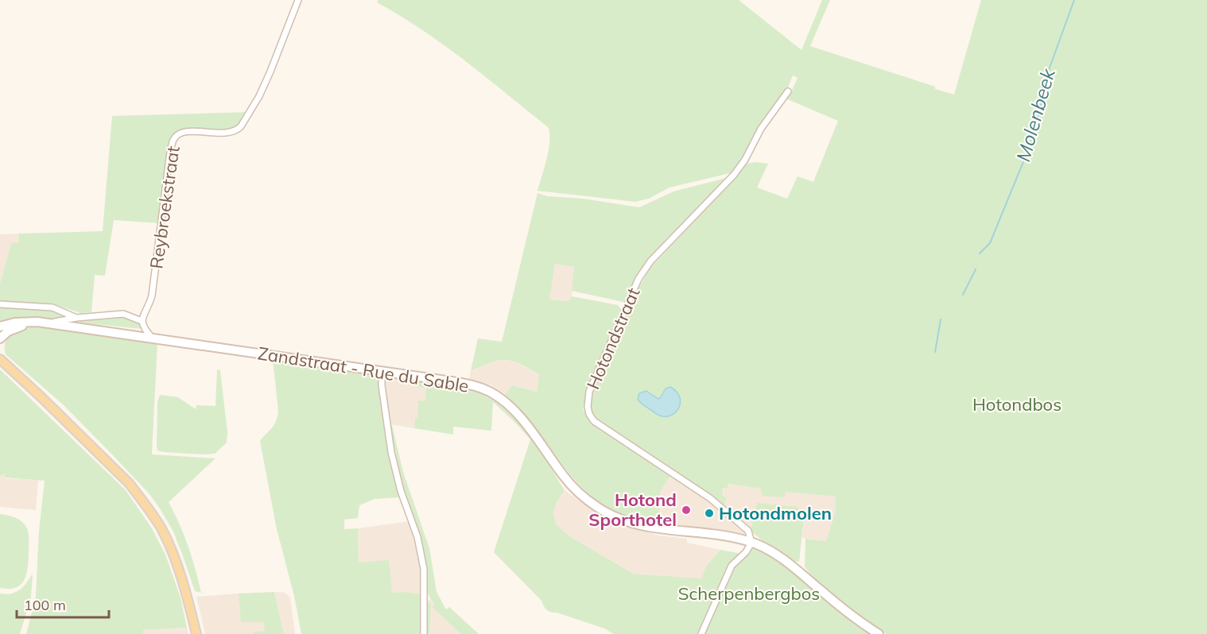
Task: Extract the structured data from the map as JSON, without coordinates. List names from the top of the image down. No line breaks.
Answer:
{"streets":{"main road":["Zandstraat - Rue du Sable"],"street":["Reybroekstraat","Hotondstraat"]},"crossings":[["Hotondstraat","Zandstraat - Rue du Sable"]],"water":["Molenbeek"],"parks":["Hotondbos","Scherpenbergbos"],"places":["Hotond Sporthotel","Hotondmolen"],"scale_bar":"100 m"}
